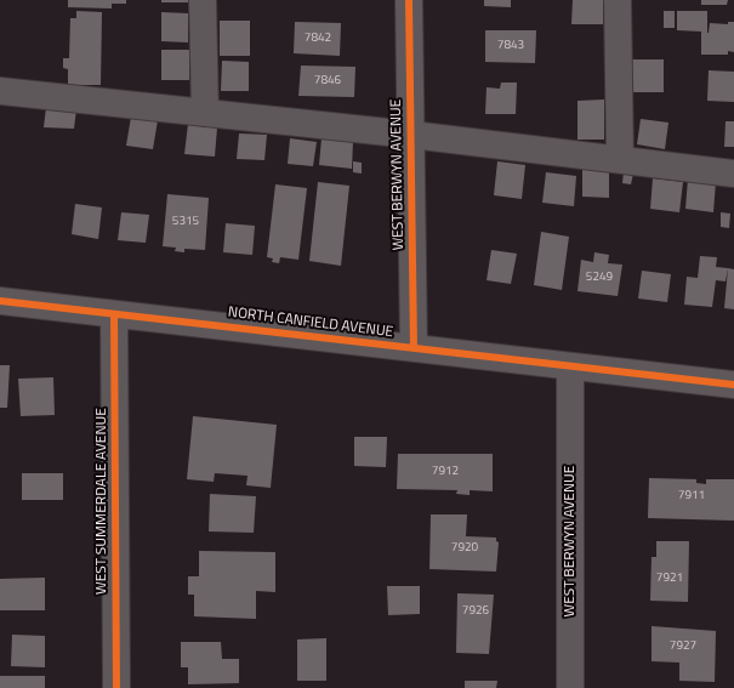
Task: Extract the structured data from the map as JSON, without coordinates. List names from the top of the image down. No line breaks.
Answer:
{"streets":{"street":["WEST BERWYN AVENUE","NORTH CANFIELD AVENUE","WEST SUMMERDALE AVENUE"]},"crossings":[["WEST BERWYN AVENUE","NORTH CANFIELD AVENUE"],["NORTH CANFIELD AVENUE","WEST SUMMERDALE AVENUE"]],"house_numbers":["7842","7843","7846","5315","5249","7912","7911","7920","7921","7926","7927"]}
